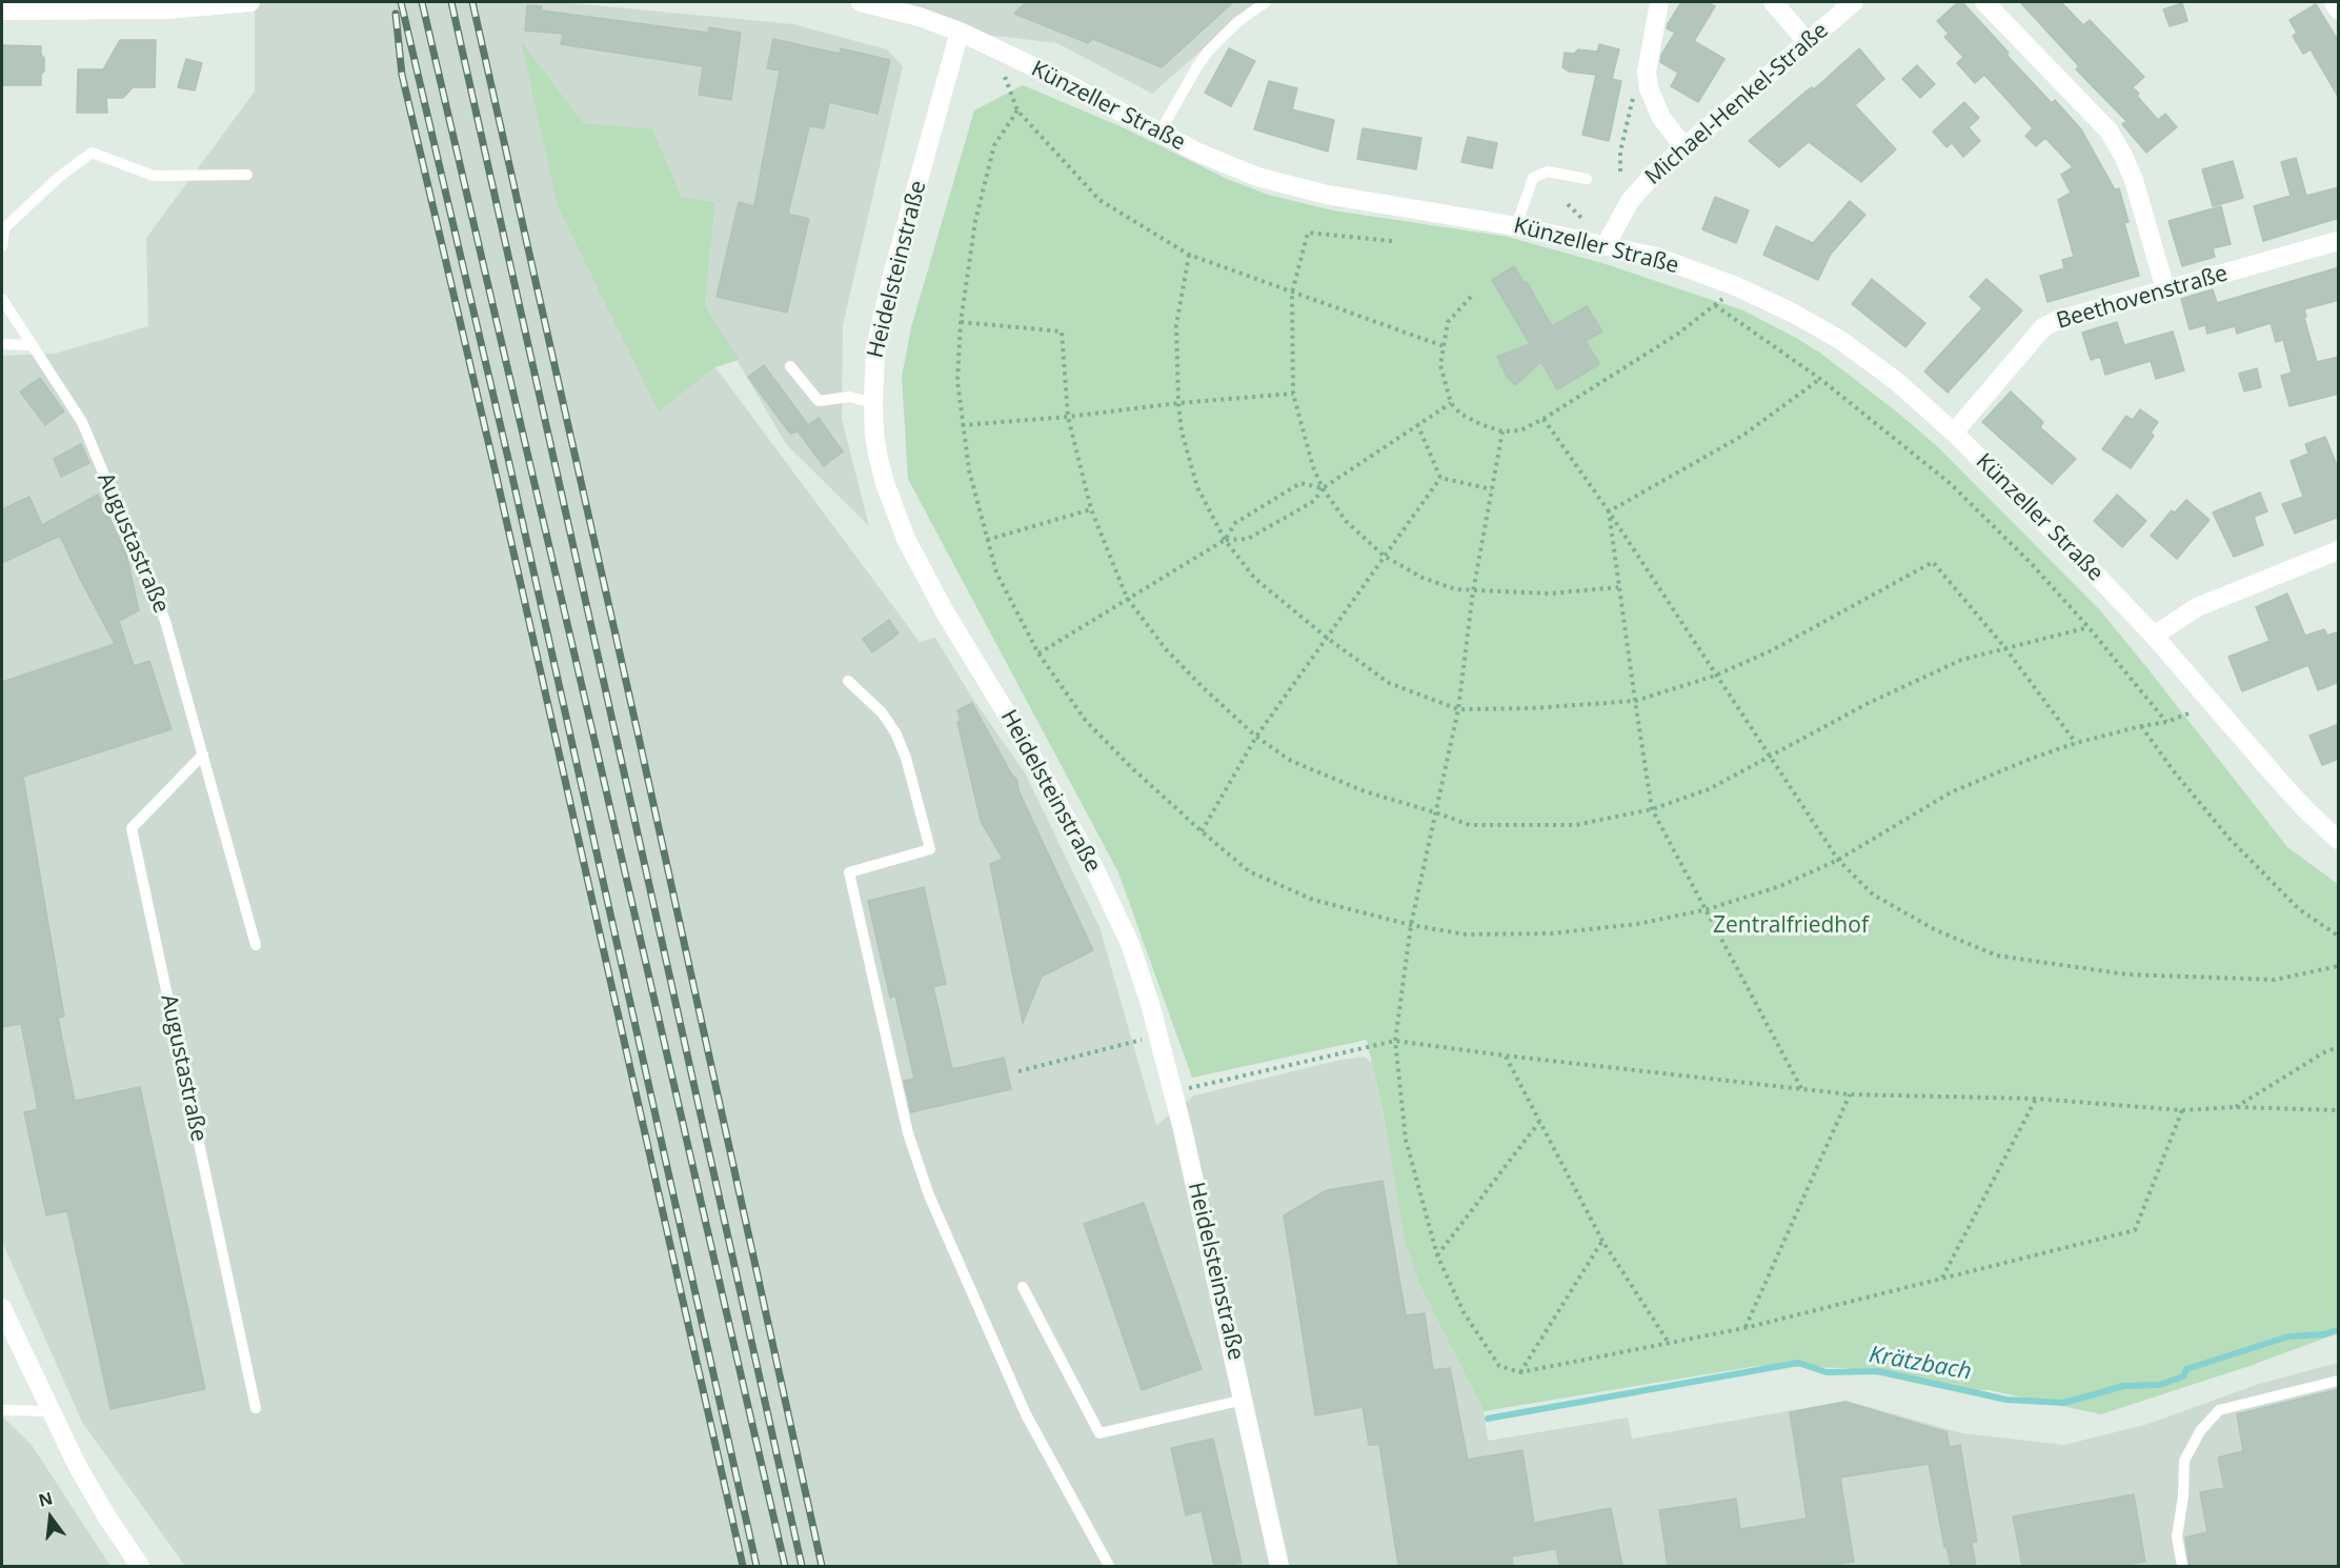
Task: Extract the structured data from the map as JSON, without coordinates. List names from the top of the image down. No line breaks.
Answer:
{"streets":{"main road":["Michael-Henkel-Straße","Künzeller Straße","Heidelsteinstraße","Beethovenstraße"],"lane":["Augustastraße"]},"crossings":[["Michael-Henkel-Straße","Künzeller Straße"],["Künzeller Straße","Heidelsteinstraße"],["Künzeller Straße","Beethovenstraße"]],"water":["Krätzbach"],"parks":["Zentralfriedhof"],"north":"top"}
